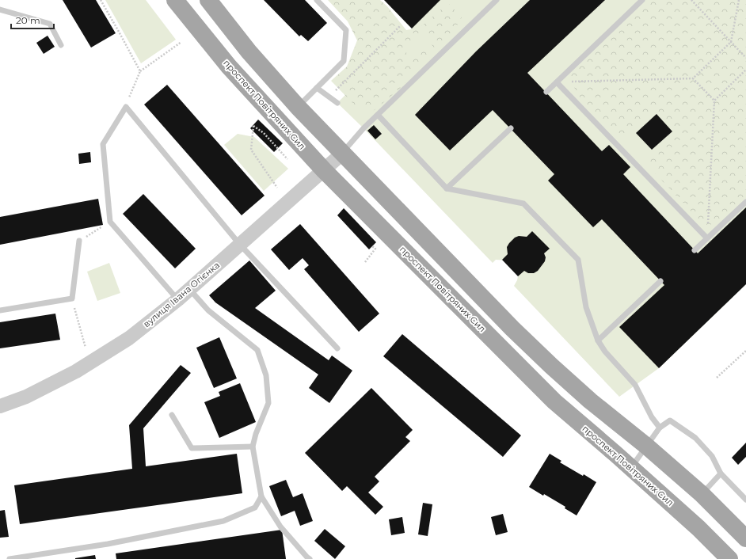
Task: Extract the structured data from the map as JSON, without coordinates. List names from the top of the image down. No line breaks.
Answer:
{"streets":{"main road":["проспект Повітряних Сил"],"street":["вулиця Івана Огієнка"]},"crossings":[["проспект Повітряних Сил","вулиця Івана Огієнка"]],"scale_bar":"20 m"}
